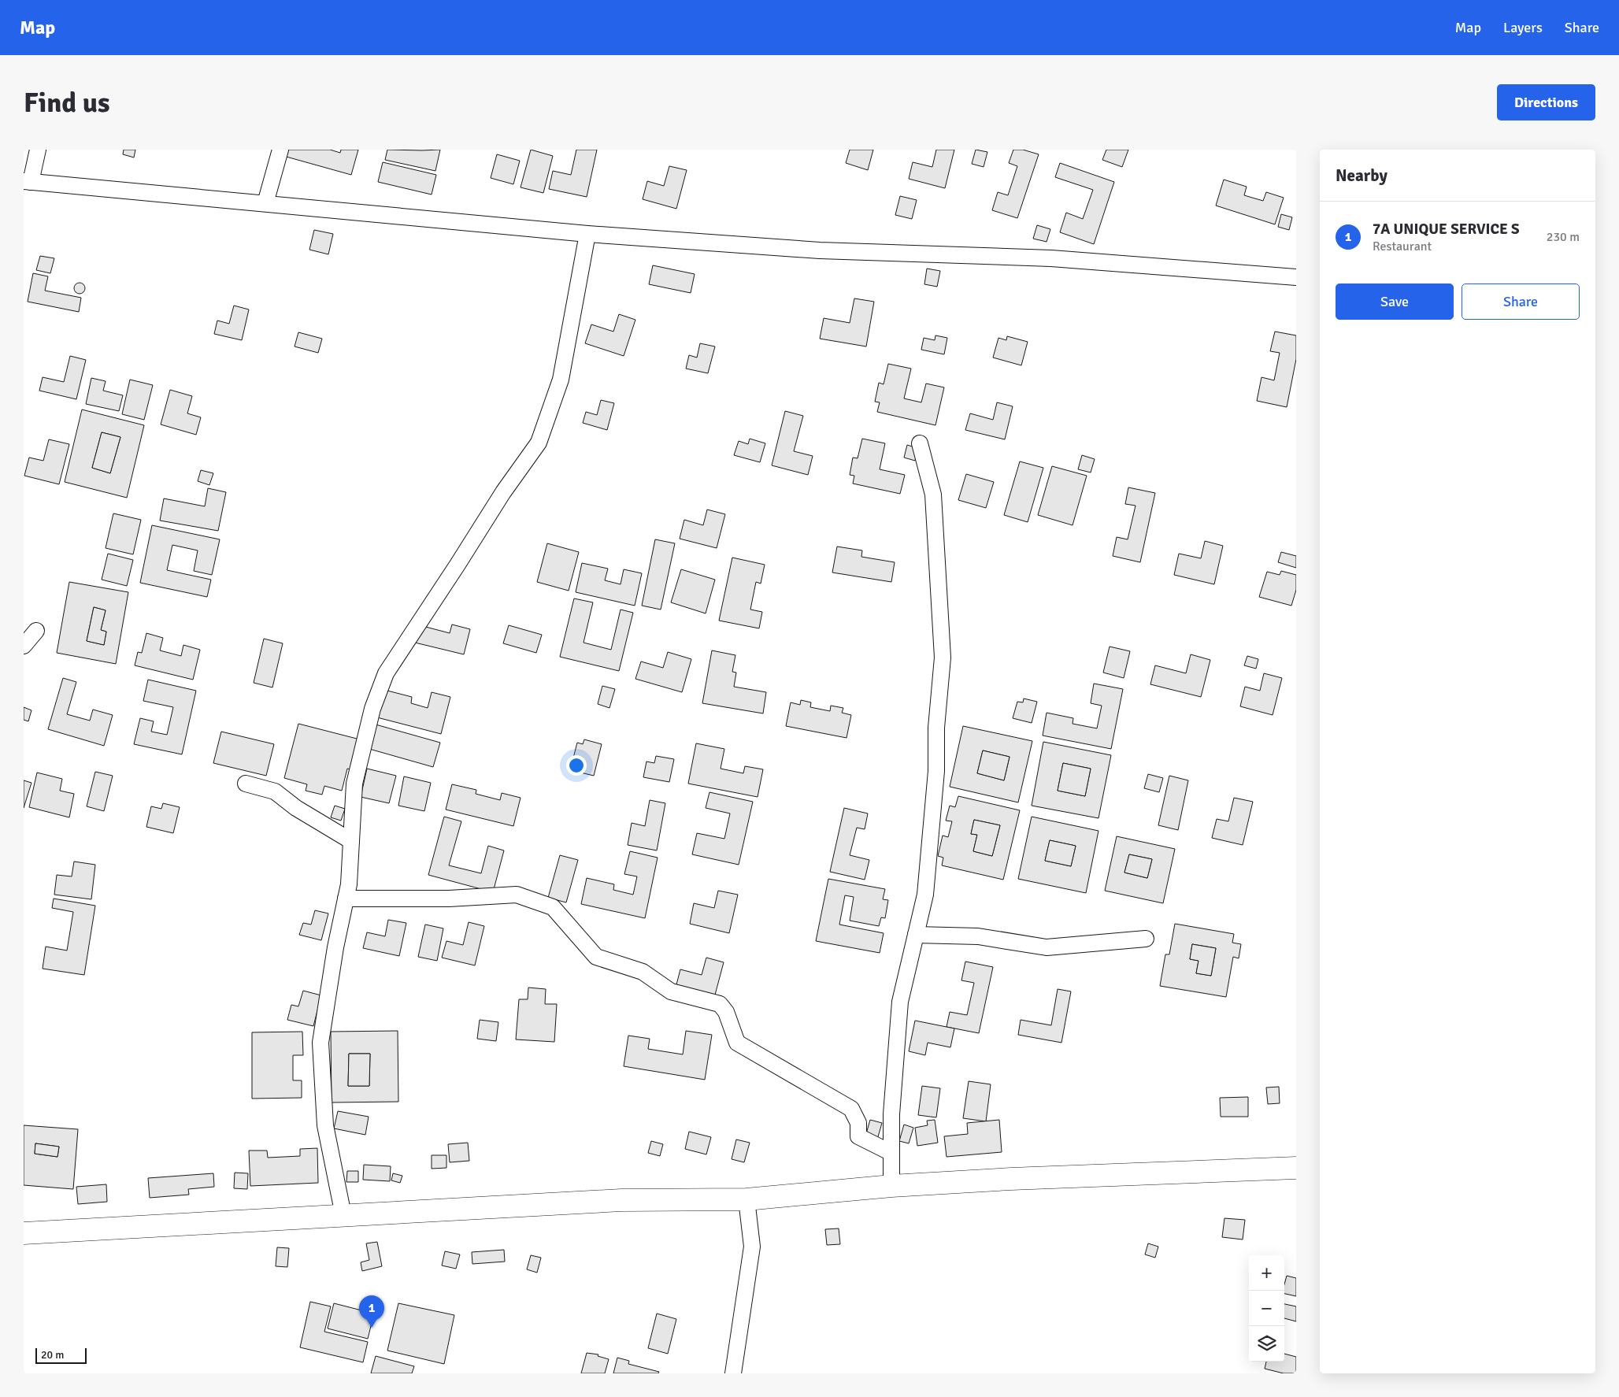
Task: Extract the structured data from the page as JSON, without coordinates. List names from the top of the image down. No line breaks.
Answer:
{"scale_bar":"20 m","page":{"header":"Map","nav":["Map","Layers","Share"],"buttons":["Directions",["Save","Share"]],"title":"Find us","heading":"Nearby","list":[{"mark":"1","name":"7A UNIQUE SERVICE S","note":"Restaurant","value":"230 m"}],"map_buttons":["+","−"],"pins":"1","scale":"20 m"}}
